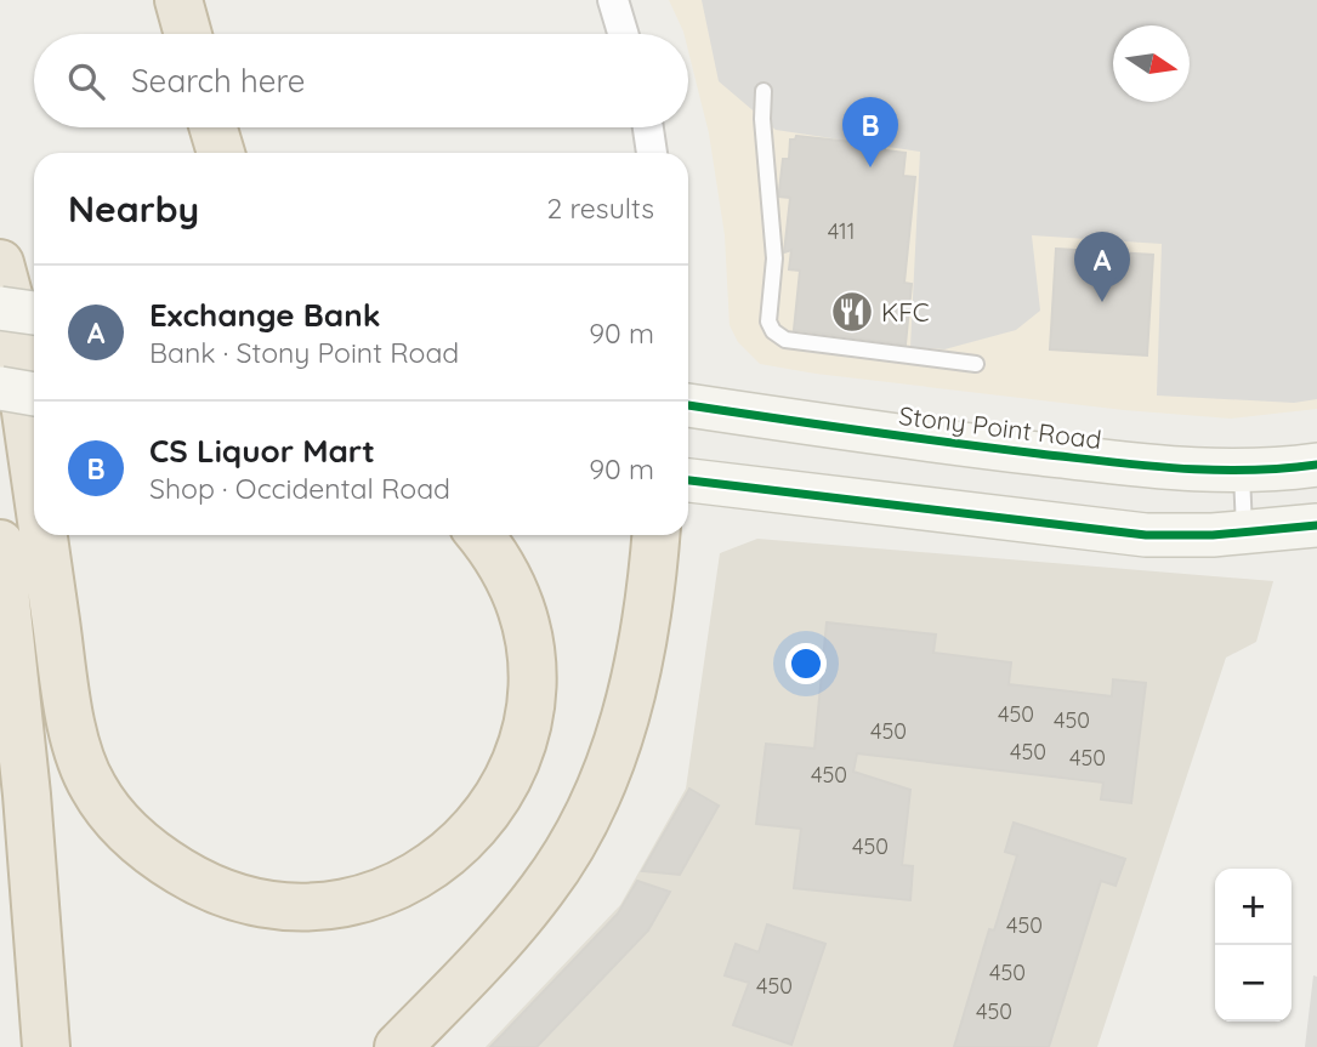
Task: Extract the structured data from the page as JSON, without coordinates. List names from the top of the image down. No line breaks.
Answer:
{"streets":{"main road":["Stony Point Road"]},"places":{"restaurant":["KFC"]},"house_numbers":["411","450","450","450","450","450","450","450","450","450","450","450"],"north":"right","page":{"search":"Search here","pins":["B","A"],"heading":["Nearby","2 results"],"list":[{"mark":"A","name":"Exchange Bank","note":"Bank · Stony Point Road","value":"90 m"},{"mark":"B","name":"CS Liquor Mart","note":"Shop · Occidental Road","value":"90 m"}],"map_buttons":["+","−"]}}
